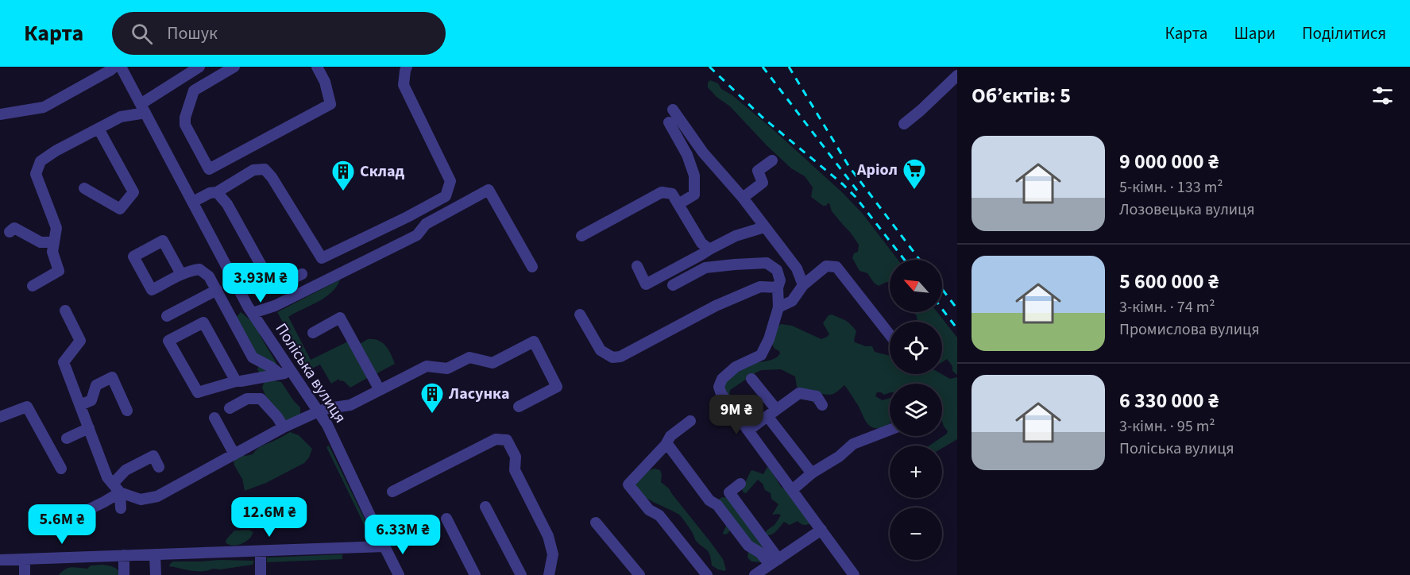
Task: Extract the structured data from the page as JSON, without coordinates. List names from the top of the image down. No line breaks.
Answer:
{"streets":{"street":["Поліська вулиця"]},"places":{"supermarket":["Аріол"],"building":["Склад","Ласунка"]},"north":"top left","page":{"header":"Карта","search":"Пошук","nav":["Карта","Шари","Поділитися"],"heading":"Об’єктів: 5","list":[{"name":"9 000 000 ₴","note":"5-кімн. · 133 m² · Лозовецька вулиця"},{"name":"5 600 000 ₴","note":"3-кімн. · 74 m² · Промислова вулиця"},{"name":"6 330 000 ₴","note":"3-кімн. · 95 m² · Поліська вулиця"}],"map_buttons":["+","−"],"price":["3.93M ₴","9M ₴","12.6M ₴","5.6M ₴","6.33M ₴"]}}
